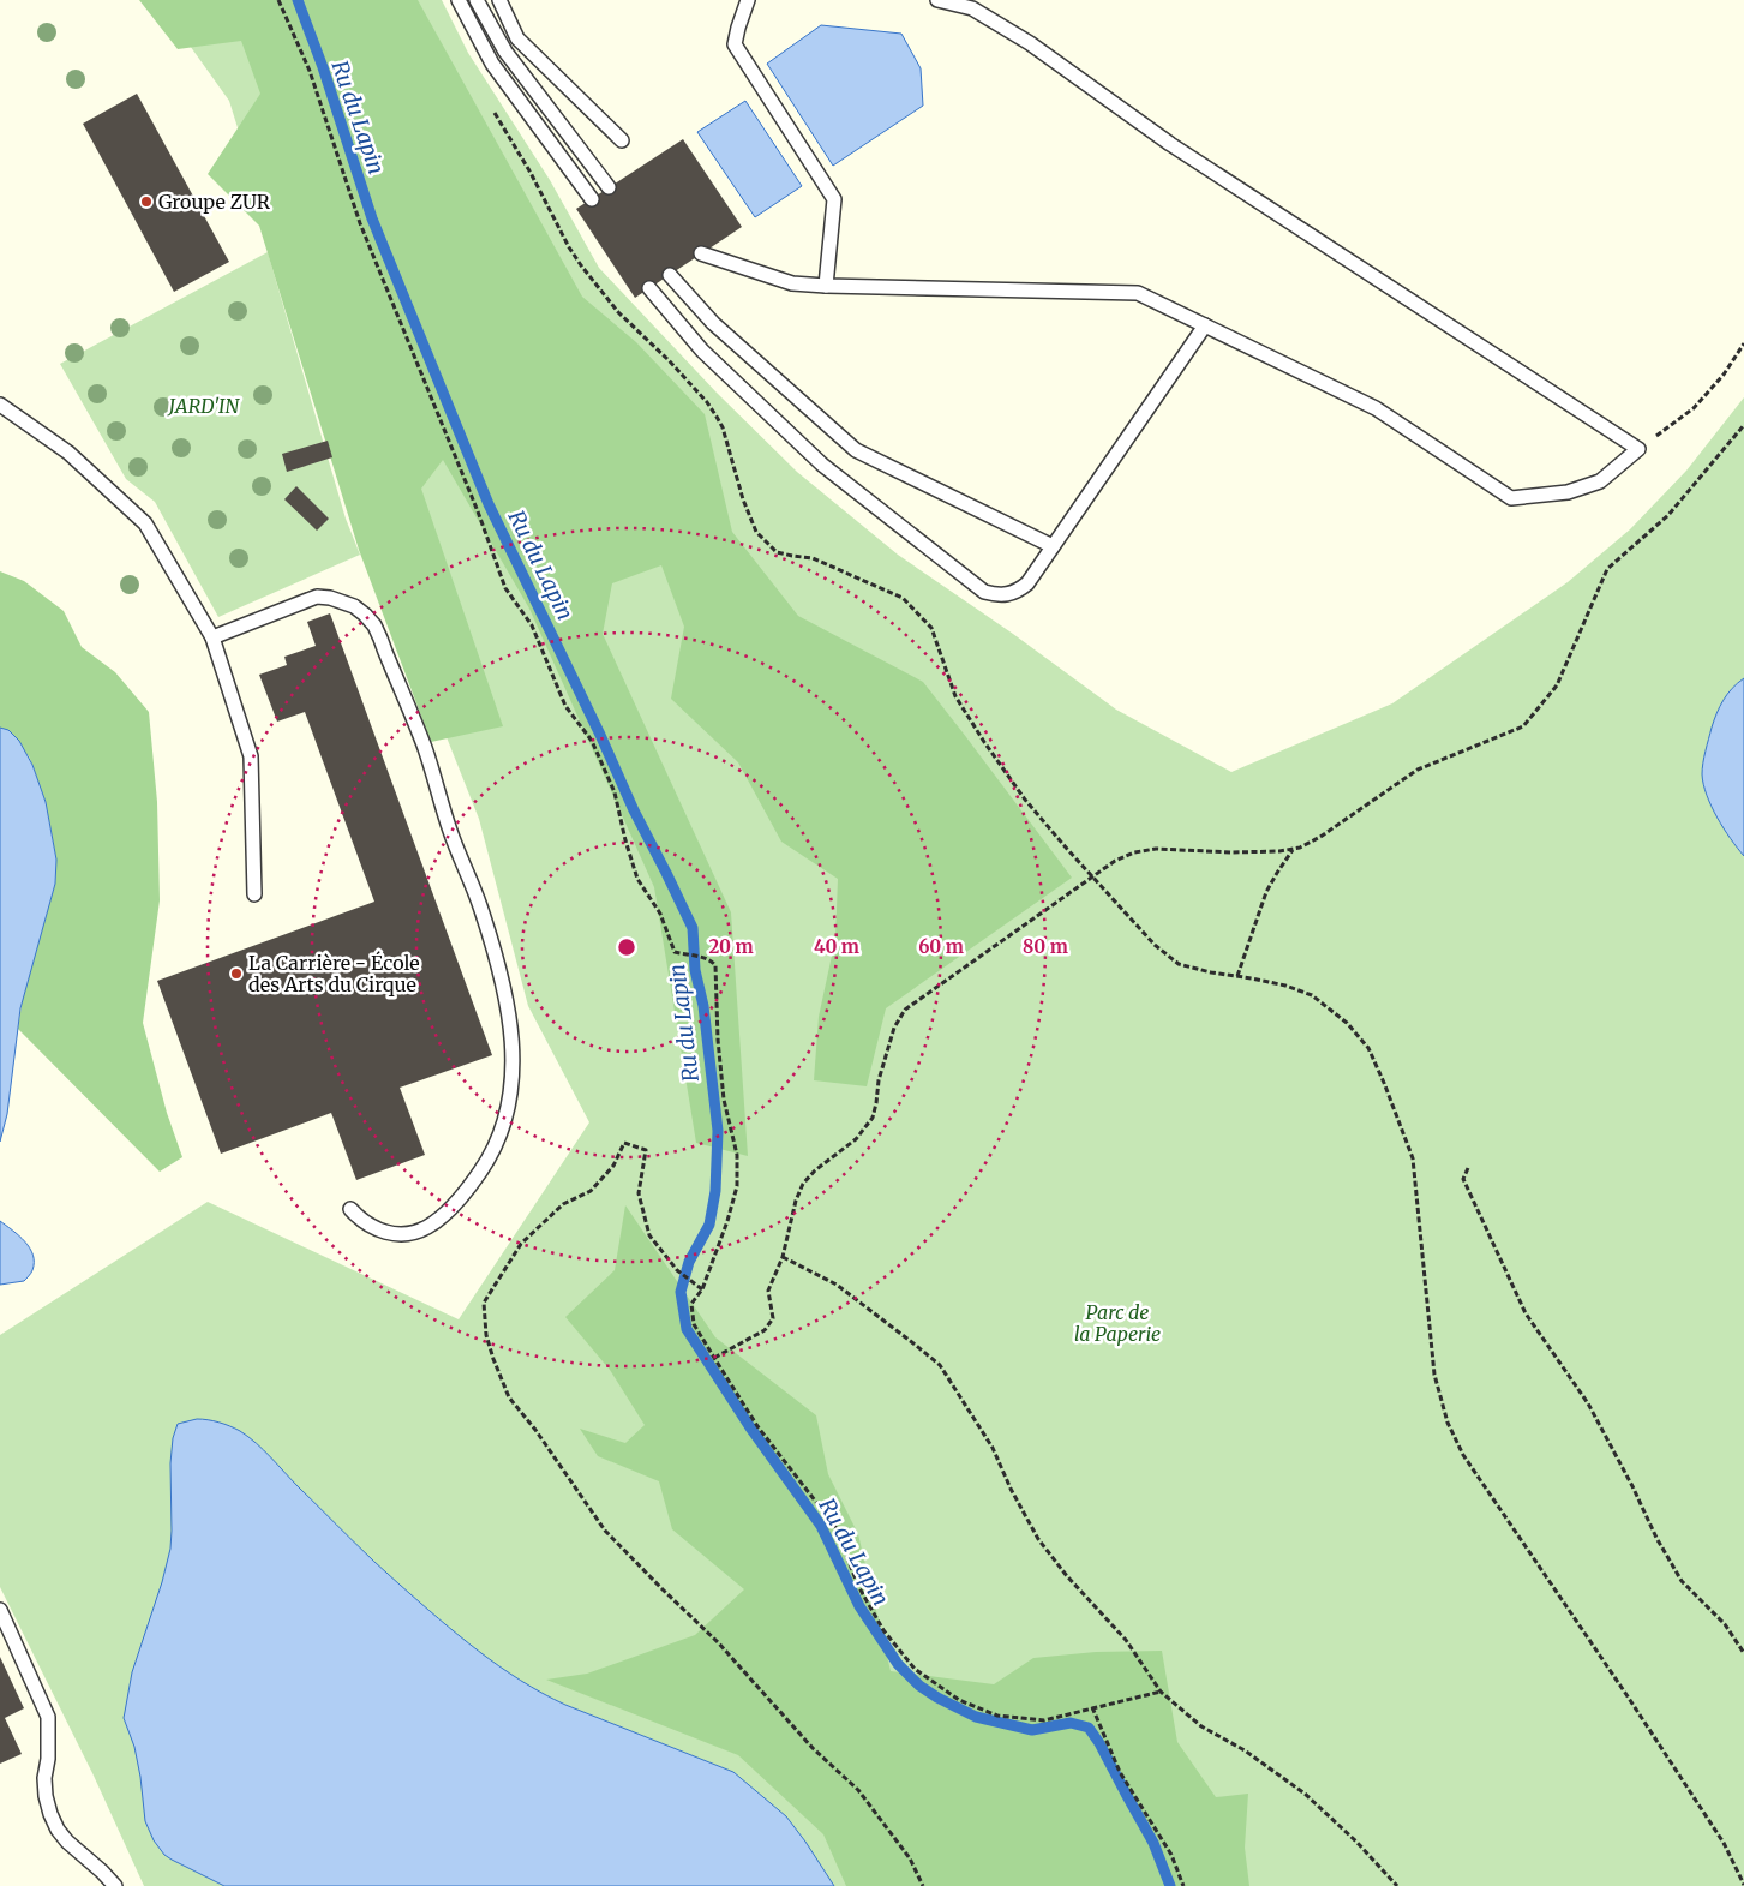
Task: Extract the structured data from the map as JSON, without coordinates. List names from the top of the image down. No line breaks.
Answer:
{"water":["Ru du Lapin"],"parks":["JARD'IN","Parc de la Paperie"],"places":["Groupe ZUR","La Carrière - École des Arts du Cirque"],"rings":["20 m","40 m","60 m","80 m"]}
